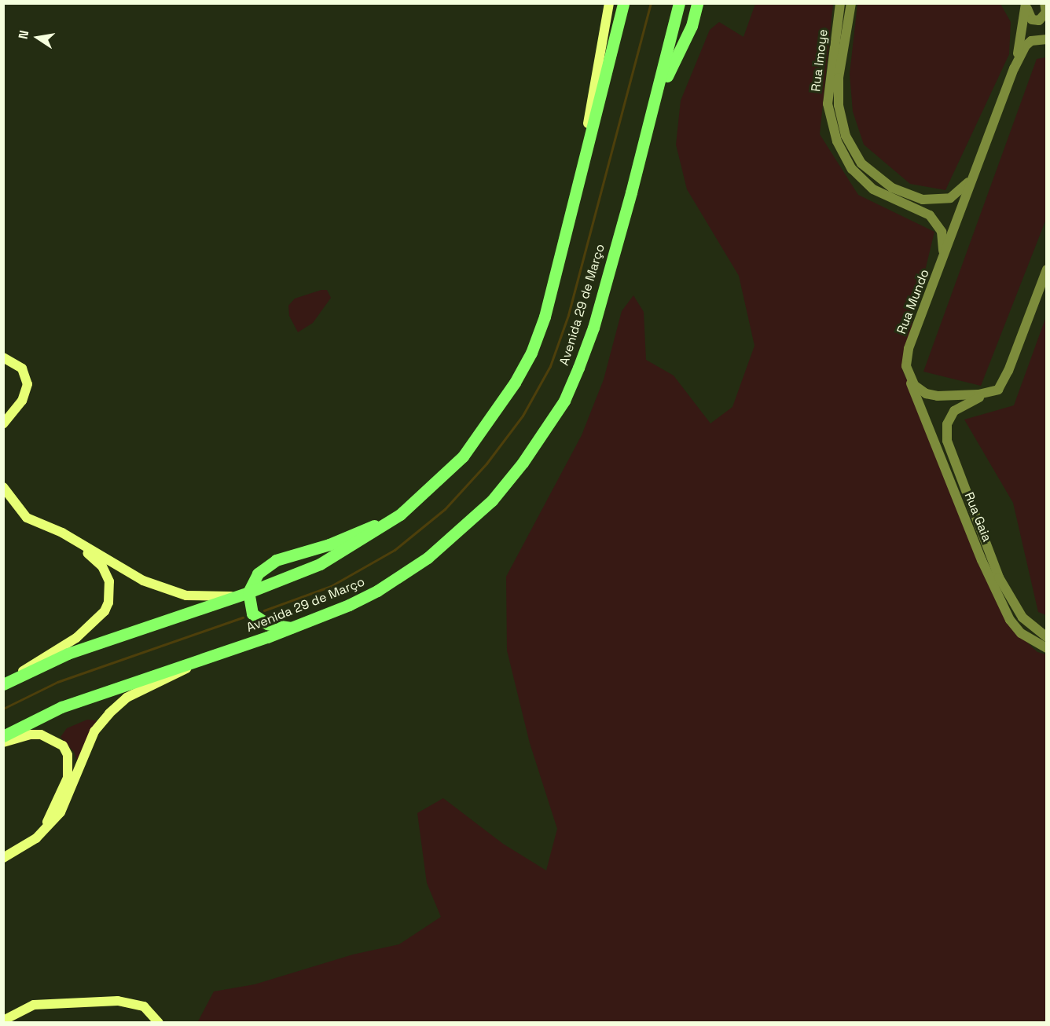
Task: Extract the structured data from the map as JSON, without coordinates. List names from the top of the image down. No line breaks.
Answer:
{"streets":{"main road":["Avenida 29 de Março"],"street":["Rua Imoye","Rua Mundo","Rua Gaia"]},"crossings":[["Rua Imoye","Rua Mundo"],["Rua Mundo","Rua Gaia"]],"north":"left"}
